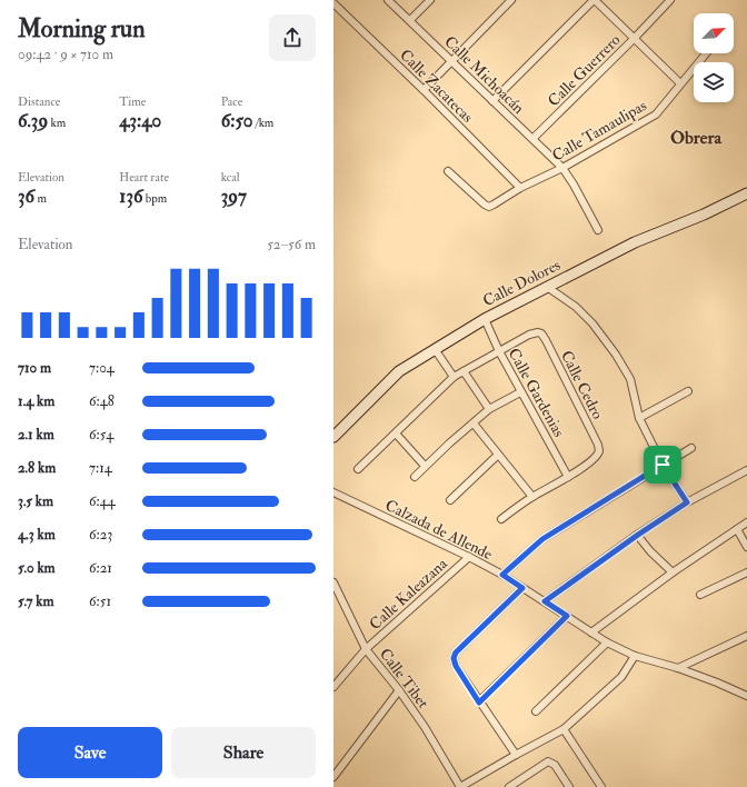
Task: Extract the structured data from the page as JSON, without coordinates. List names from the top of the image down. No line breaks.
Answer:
{"streets":{"street":["Calle Guerrero","Calle Michoacán","Calle Zacatecas","Calle Tamaulipas","Calle Dolores","Calle Cedro","Calle Gardenias","Calzada de Allende","Calle Kaleazana","Calle Tibet"]},"crossings":[["Calle Guerrero","Calle Michoacán"],["Calle Michoacán","Calle Tamaulipas"],["Calle Zacatecas","Calle Tamaulipas"],["Calle Dolores","Calle Gardenias"],["Calle Cedro","Calle Gardenias"],["Calzada de Allende","Calle Kaleazana"],["Calle Kaleazana","Calle Tibet"]],"districts":["Obrera"],"north":"top right","page":{"heading":["Morning run","09:42 · 9 × 710 m"],"stats":[["Distance","6.39 km"],["Time","43:40"],["Pace","6:50 /km"],["Elevation","36 m"],["Heart rate","136 bpm"],["kcal","397"]],"chart":["Elevation","52–56 m"],"list":[{"name":"710 m","note":"7:04"},{"name":"1.4 km","note":"6:48"},{"name":"2.1 km","note":"6:54"},{"name":"2.8 km","note":"7:14"},{"name":"3.5 km","note":"6:44"},{"name":"4.3 km","note":"6:23"},{"name":"5.0 km","note":"6:21"},{"name":"5.7 km","note":"6:51"}],"buttons":["Save","Share"]}}
